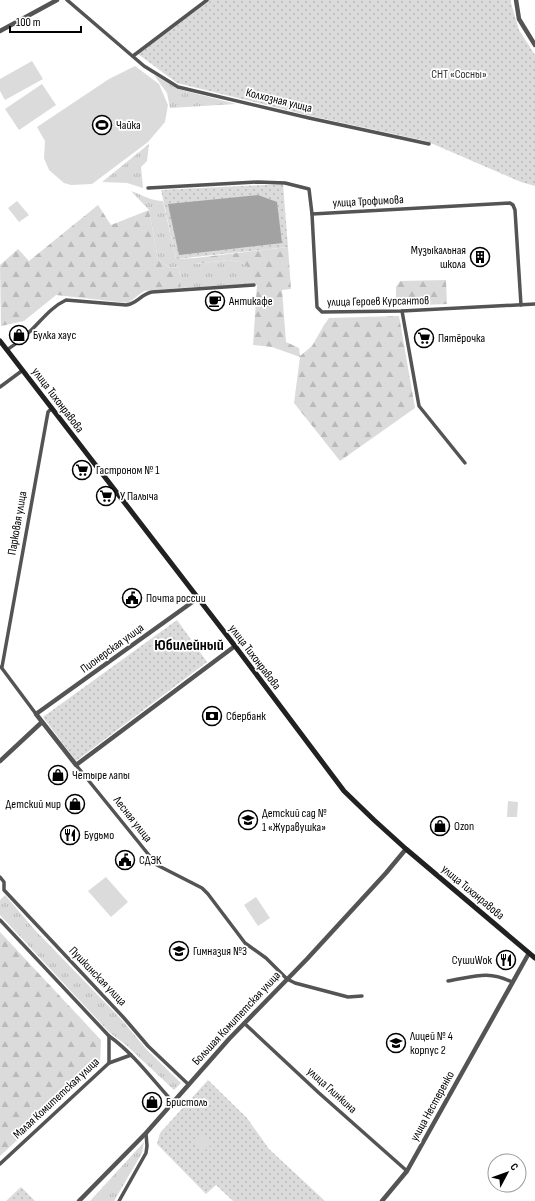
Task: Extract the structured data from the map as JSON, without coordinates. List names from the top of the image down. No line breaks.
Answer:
{"streets":{"main road":["улица Тихонравова"],"street":["Колхозная улица","улица Трофимова","улица Героев Курсантов","Парковая улица","Пионерская улица","Лесная улица","Пушкинская улица","Большая Комитетская улица","улица Глинкина","Малая Комитетская улица","улица Нестеренко"]},"crossings":[["улица Трофимова","улица Героев Курсантов"],["улица Тихонравова","Парковая улица"],["улица Тихонравова","Пионерская улица"],["улица Тихонравова","Большая Комитетская улица"],["улица Тихонравова","улица Нестеренко"],["Парковая улица","Лесная улица"],["Пионерская улица","Лесная улица"],["Лесная улица","Большая Комитетская улица"],["Пушкинская улица","Большая Комитетская улица"],["Большая Комитетская улица","улица Глинкина"],["улица Глинкина","улица Нестеренко"]],"districts":["Юбилейный"],"parks":["СНТ «Сосны»"],"places":{"sports":["Чайка"],"building":["Музыкальная школа"],"cafe":["Антикафе"],"shop":["Булка хаус","Четыре лапы","Детский мир","Ozon","Бристоль"],"supermarket":["Пятёрочка","Гастроном № 1","У Палыча"],"public building":["Почта россии","СДЭК"],"bank":["Сбербанк"],"school or university":["Детский сад № 1 «Журавушка»","Гимназия №3","Лицей № 4 корпус 2"],"restaurant":["Будьмо","СушиWok"]},"scale_bar":"100 m","north":"top right"}
